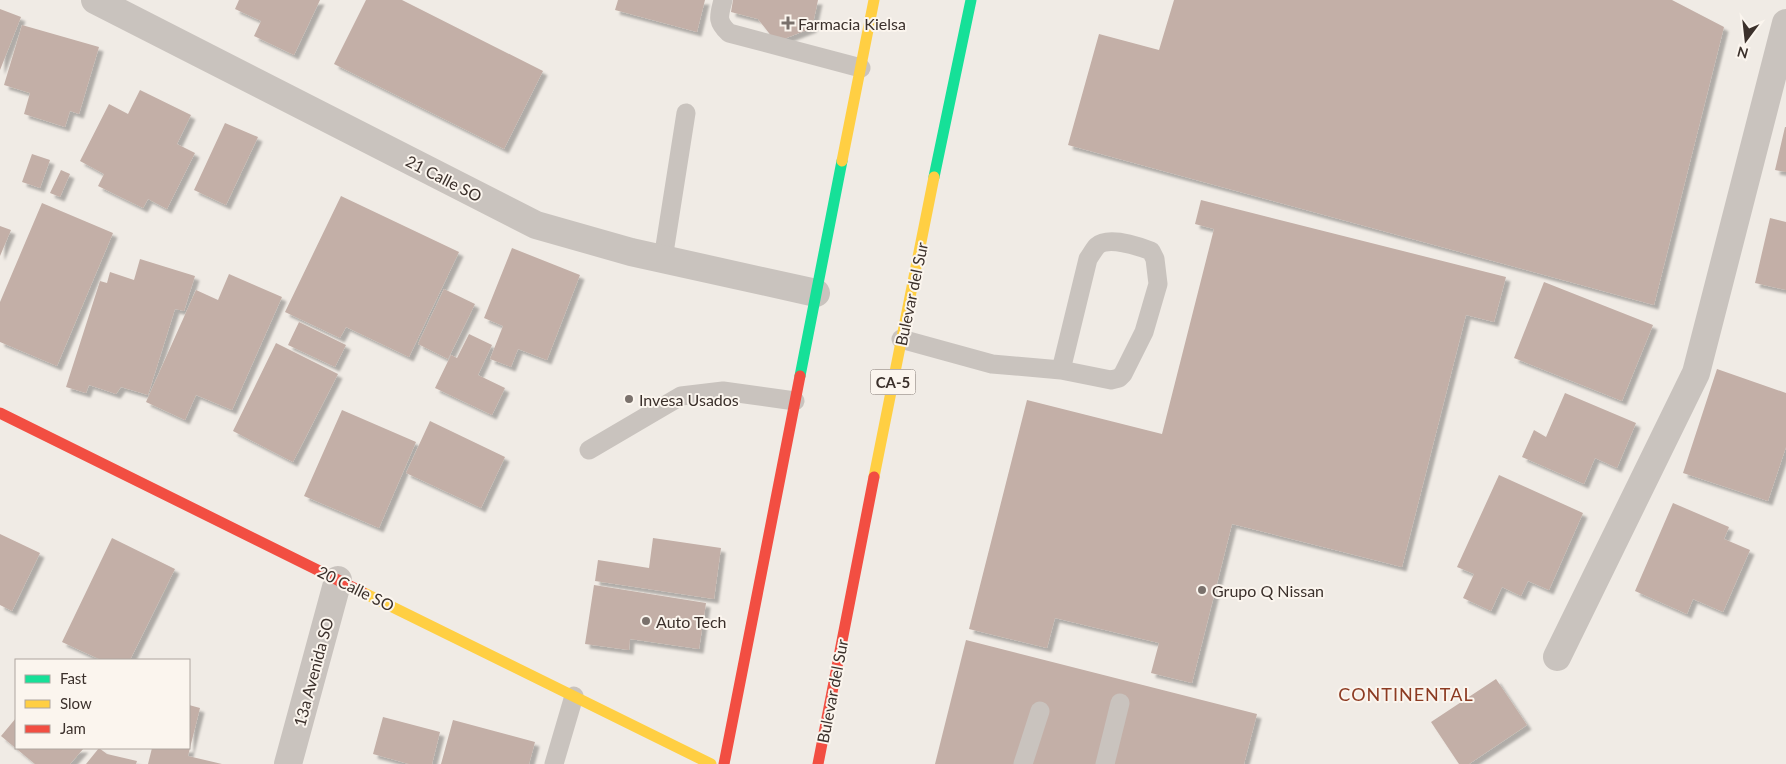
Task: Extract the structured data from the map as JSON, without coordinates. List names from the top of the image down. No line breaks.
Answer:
{"streets":{"main road":["Bulevar del Sur","CA-5","20 Calle SO"],"street":["21 Calle SO","13a Avenida SO"]},"crossings":[["20 Calle SO","13a Avenida SO"]],"districts":["CONTINENTAL"],"places":{"health":["Farmacia Kielsa"],"other":["Invesa Usados","Grupo Q Nissan","Auto Tech"]},"legend":["Fast","Slow","Jam"],"north":"bottom"}
